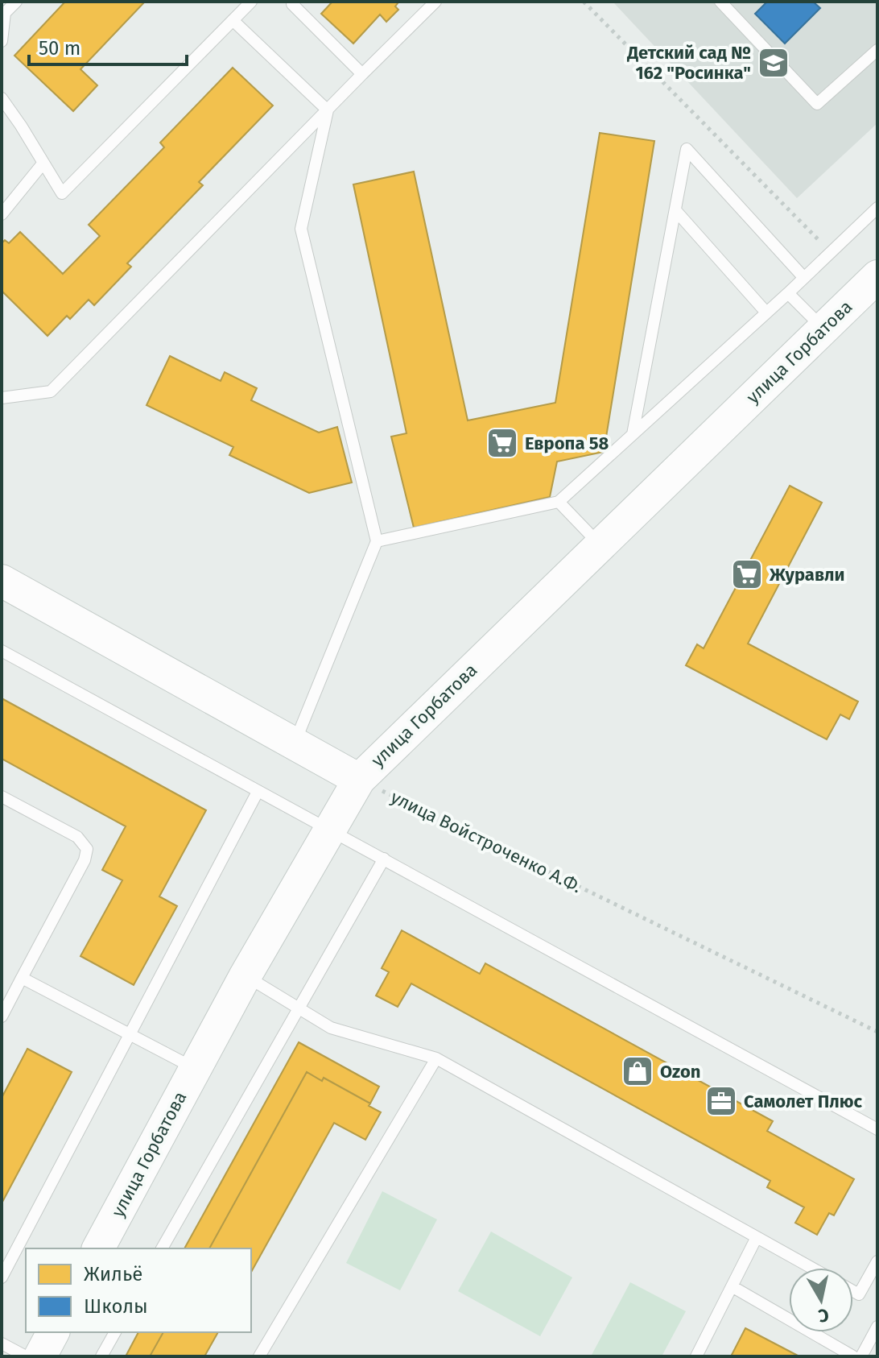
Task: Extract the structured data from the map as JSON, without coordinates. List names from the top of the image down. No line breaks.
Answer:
{"streets":{"main road":["улица Горбатова"],"path":["улица Войстроченко А.Ф."]},"crossings":[["улица Горбатова","улица Войстроченко А.Ф."]],"places":{"school or university":["Детский сад № 162 \"Росинка\""],"supermarket":["Европа 58","Журавли"],"shop":["Ozon"],"office":["Самолет Плюс"]},"legend":["Жильё","Школы"],"scale_bar":"50 m","north":"bottom"}
